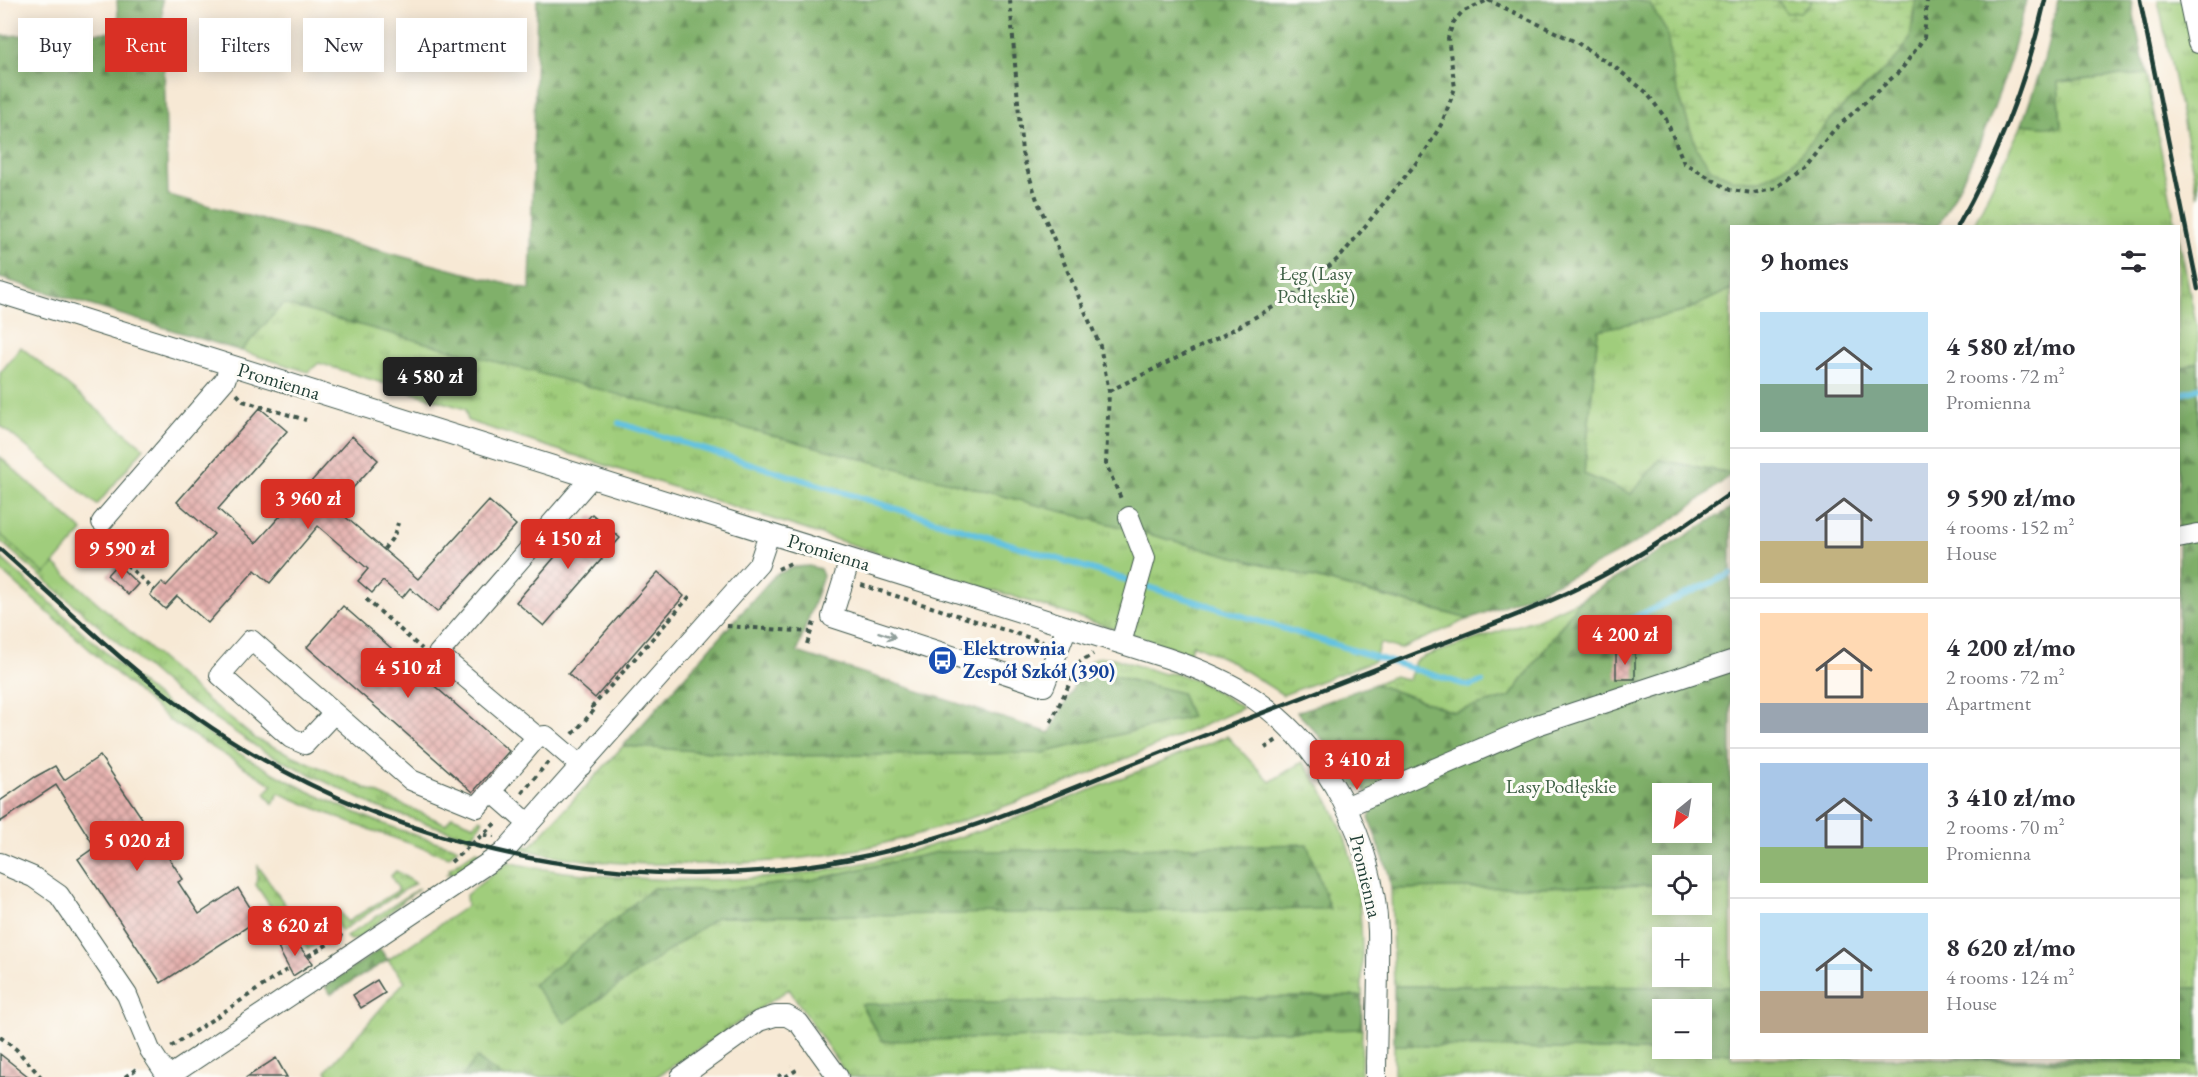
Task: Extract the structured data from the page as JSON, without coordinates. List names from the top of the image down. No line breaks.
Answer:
{"streets":{"street":["Promienna"]},"parks":["Łęg (Lasy Podłęskie)","Lasy Podłęskie"],"places":{"bus stop":["Elektrownia Zespół Szkół (390)"]},"north":"bottom left","page":{"chip":["Buy","Rent","Filters","New","Apartment"],"heading":"9 homes","list":[{"name":"4 580 zł/mo","note":"2 rooms · 72 m² · Promienna"},{"name":"9 590 zł/mo","note":"4 rooms · 152 m² · House"},{"name":"4 200 zł/mo","note":"2 rooms · 72 m² · Apartment"},{"name":"3 410 zł/mo","note":"2 rooms · 70 m² · Promienna"},{"name":"8 620 zł/mo","note":"4 rooms · 124 m² · House"}],"price":["4 580 zł","3 960 zł","4 150 zł","9 590 zł","4 200 zł","4 510 zł","3 410 zł","5 020 zł","8 620 zł"],"map_buttons":["+","−"]}}
